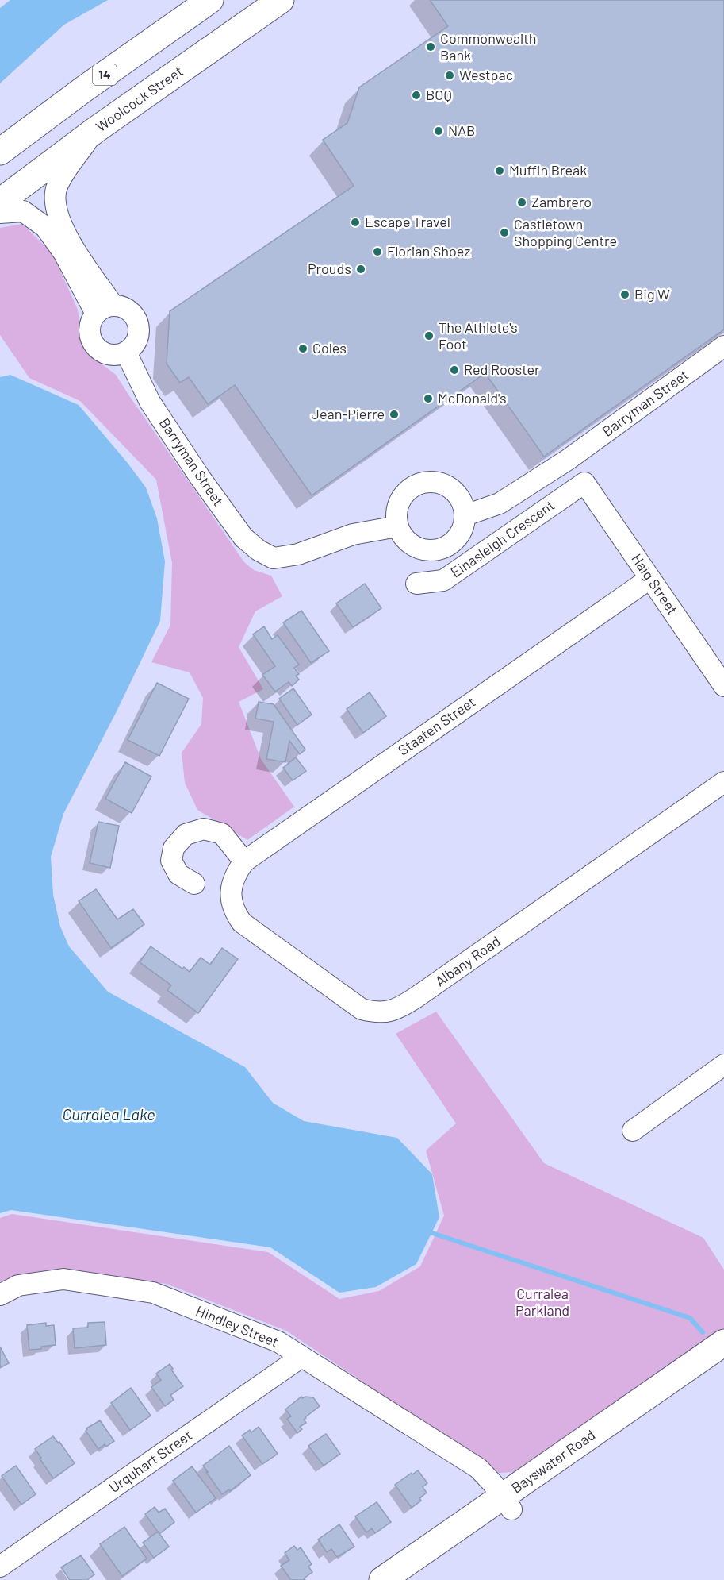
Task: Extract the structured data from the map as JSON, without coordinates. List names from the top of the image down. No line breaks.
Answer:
{"streets":{"main road":["14","Woolcock Street","Bayswater Road"],"street":["Barryman Street","Einasleigh Crescent","Haig Street","Staaten Street","Albany Road","Hindley Street","Urquhart Street"]},"crossings":[["Barryman Street","Einasleigh Crescent"],["Einasleigh Crescent","Haig Street"],["Haig Street","Staaten Street"],["Staaten Street","Albany Road"],["Hindley Street","Urquhart Street"],["Hindley Street","Bayswater Road"]],"water":["Curralea Lake"],"parks":["Curralea Parkland"],"places":["Commonwealth Bank","Westpac","BOQ","NAB","Muffin Break","Zambrero","Escape Travel","Castletown Shopping Centre","Florian Shoez","Prouds","Big W","The Athlete's Foot","Coles","Red Rooster","McDonald's","Jean-Píerre"]}
